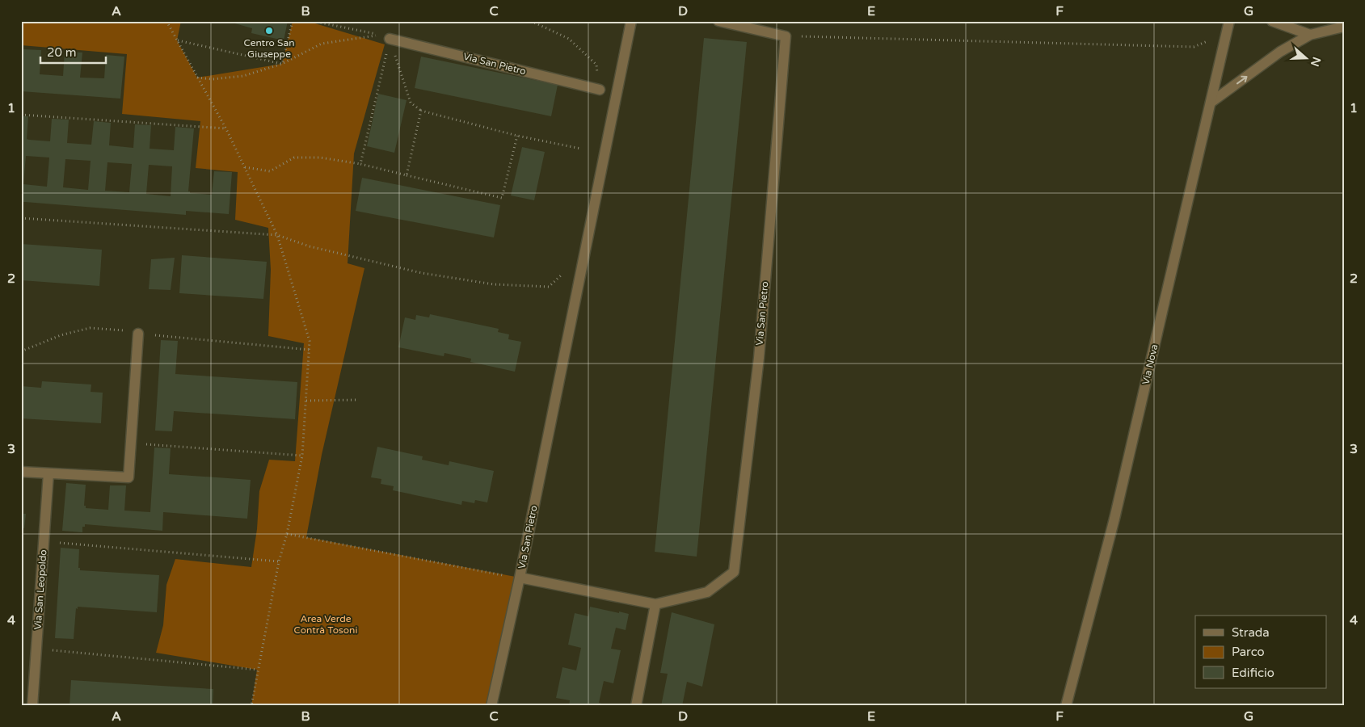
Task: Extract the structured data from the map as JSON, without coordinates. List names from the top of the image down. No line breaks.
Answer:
{"streets":{"street":["Via San Pietro","Via Nova","Via San Leopoldo"]},"parks":["Area Verde Contrà Tosoni"],"places":["Centro San Giuseppe"],"legend":["Strada","Parco","Edificio"],"scale_bar":"20 m","north":"right","grid":{"columns":["A","B","C","D","E","F","G"],"rows":["1","2","3","4"]}}
